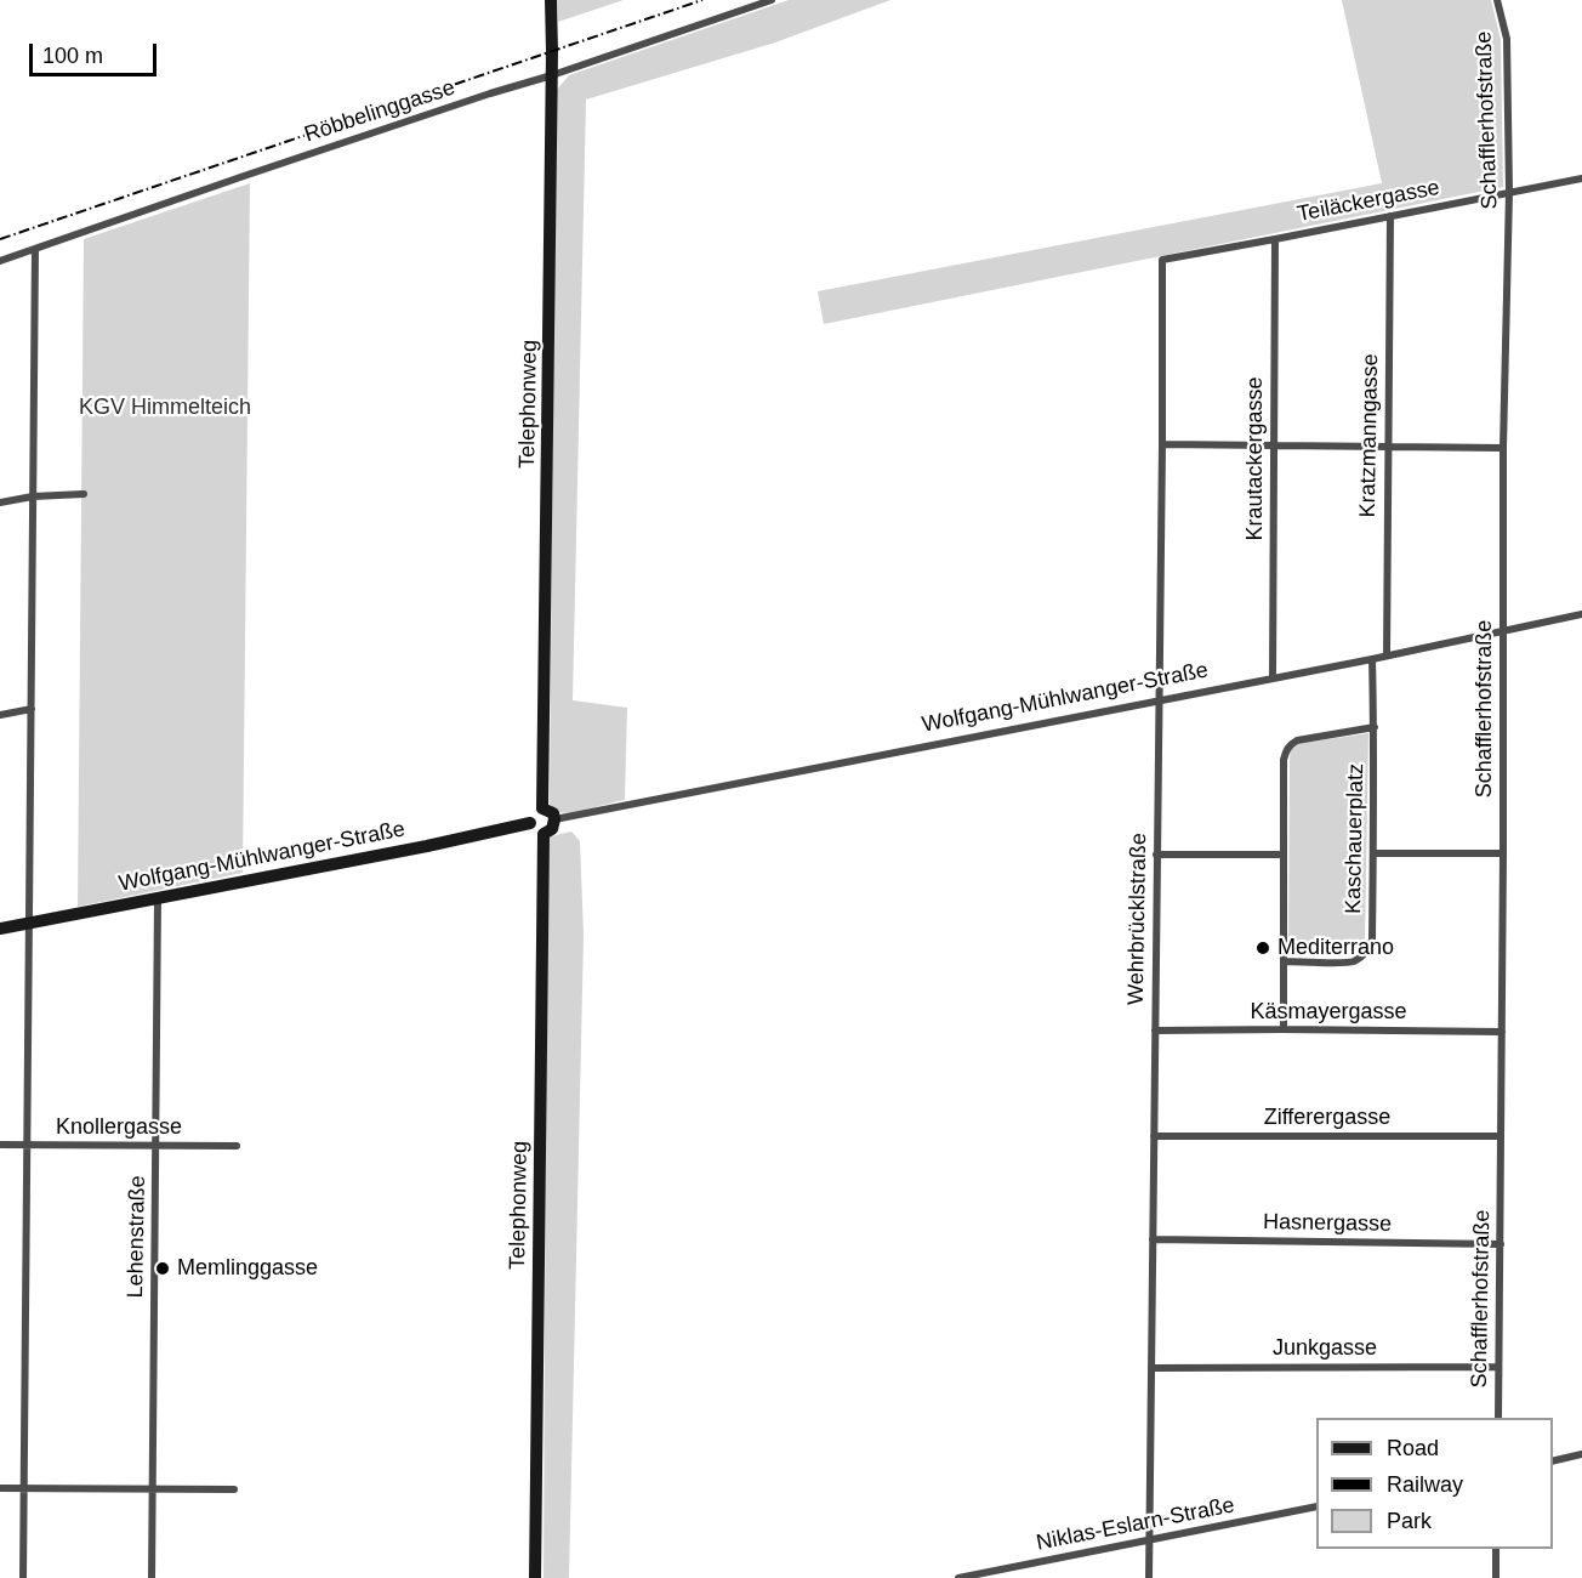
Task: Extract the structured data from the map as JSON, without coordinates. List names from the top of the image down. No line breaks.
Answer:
{"streets":{"street":["Röbbelinggasse","Schafflerhofstraße","Teiläckergasse","Telephonweg","Kratzmanngasse","Krautackergasse","Wolfgang-Mühlwanger-Straße","Kaschauerplatz","Wehrbrücklstraße","Käsmayergasse","Zifferergasse","Knollergasse","Hasnergasse","Lehenstraße","Junkgasse","Niklas-Eslarn-Straße"]},"crossings":[["Röbbelinggasse","Telephonweg"],["Schafflerhofstraße","Teiläckergasse"],["Schafflerhofstraße","Wolfgang-Mühlwanger-Straße"],["Schafflerhofstraße","Käsmayergasse"],["Schafflerhofstraße","Zifferergasse"],["Schafflerhofstraße","Hasnergasse"],["Schafflerhofstraße","Junkgasse"],["Teiläckergasse","Kratzmanngasse"],["Teiläckergasse","Krautackergasse"],["Teiläckergasse","Wehrbrücklstraße"],["Telephonweg","Wolfgang-Mühlwanger-Straße"],["Kratzmanngasse","Wolfgang-Mühlwanger-Straße"],["Krautackergasse","Wolfgang-Mühlwanger-Straße"],["Wolfgang-Mühlwanger-Straße","Kaschauerplatz"],["Wolfgang-Mühlwanger-Straße","Wehrbrücklstraße"],["Wolfgang-Mühlwanger-Straße","Lehenstraße"],["Kaschauerplatz","Käsmayergasse"],["Wehrbrücklstraße","Käsmayergasse"],["Wehrbrücklstraße","Zifferergasse"],["Wehrbrücklstraße","Hasnergasse"],["Wehrbrücklstraße","Junkgasse"],["Wehrbrücklstraße","Niklas-Eslarn-Straße"],["Knollergasse","Lehenstraße"]],"parks":["KGV Himmelteich"],"places":["Mediterrano","Memlinggasse"],"legend":["Road","Railway","Park"],"scale_bar":"100 m"}
